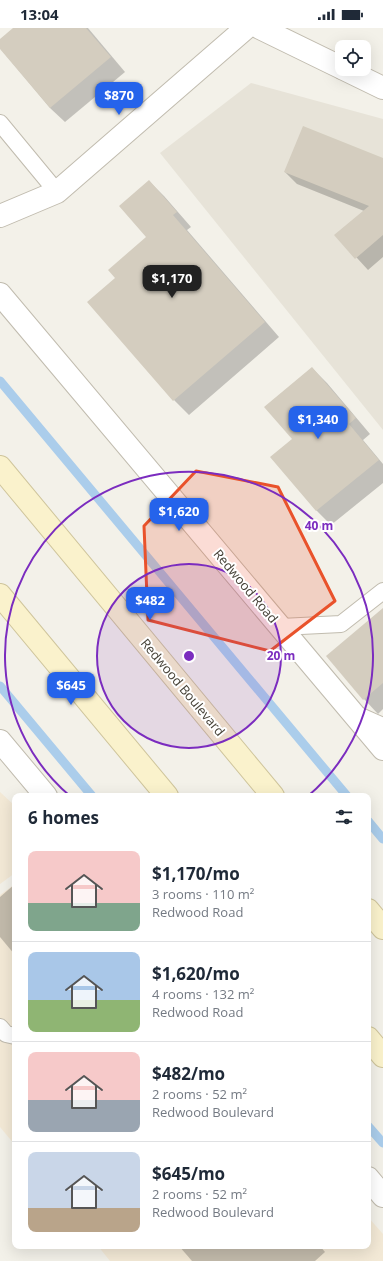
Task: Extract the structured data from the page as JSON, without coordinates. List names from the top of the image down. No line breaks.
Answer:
{"streets":{"main road":["Redwood Boulevard"],"street":["Redwood Road"]},"page":{"status":"13:04","price":["$870","$1,170","$1,340","$1,620","$482","$645"],"heading":"6 homes","list":[{"name":"$1,170/mo","note":"3 rooms · 110 m² · Redwood Road"},{"name":"$1,620/mo","note":"4 rooms · 132 m² · Redwood Road"},{"name":"$482/mo","note":"2 rooms · 52 m² · Redwood Boulevard"},{"name":"$645/mo","note":"2 rooms · 52 m² · Redwood Boulevard"}]},"rings":["40 m","20 m"]}
